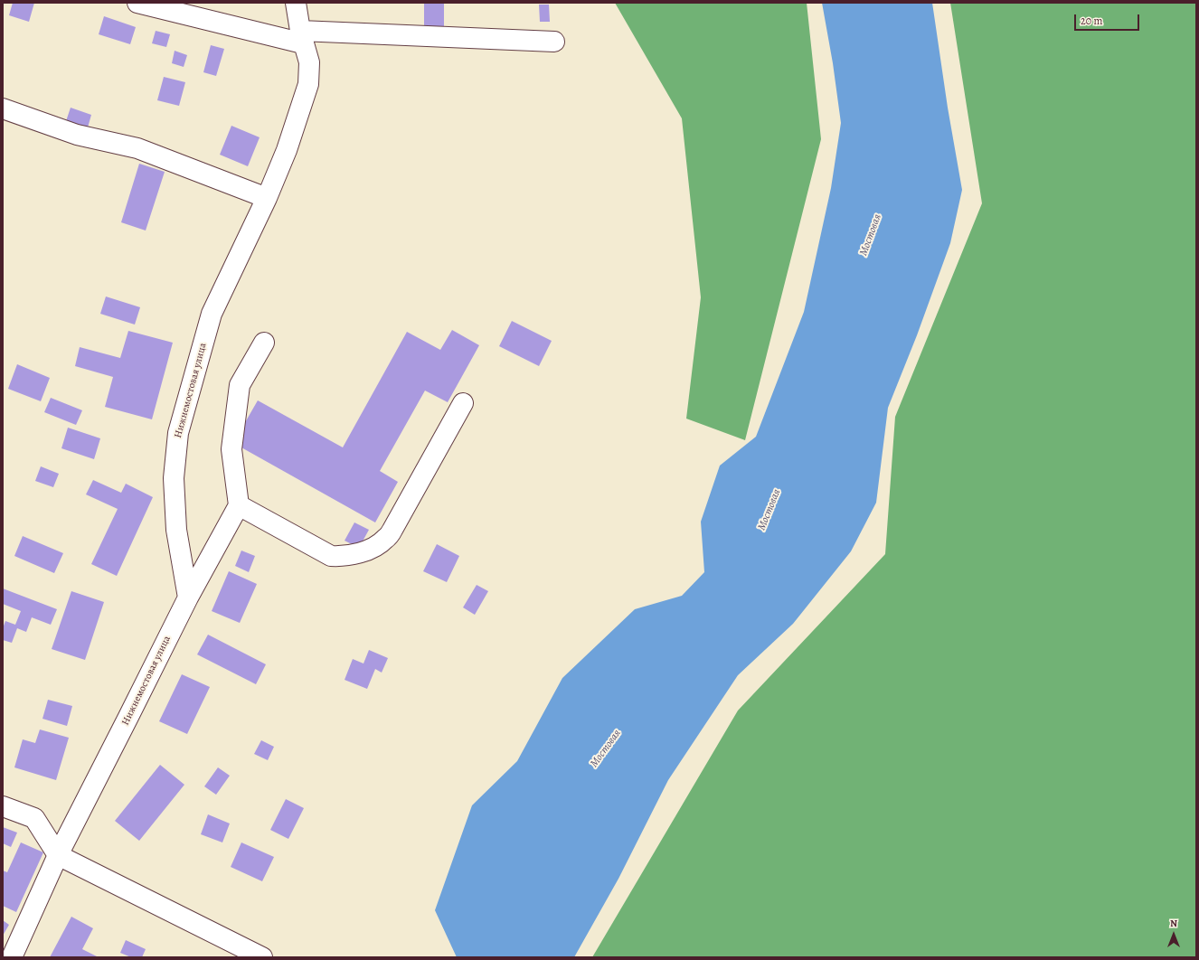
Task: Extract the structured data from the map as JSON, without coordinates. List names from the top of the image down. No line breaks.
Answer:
{"streets":{"street":["Нижнемостовая улица"]},"water":["Мостовая"],"scale_bar":"20 m","north":"top"}
